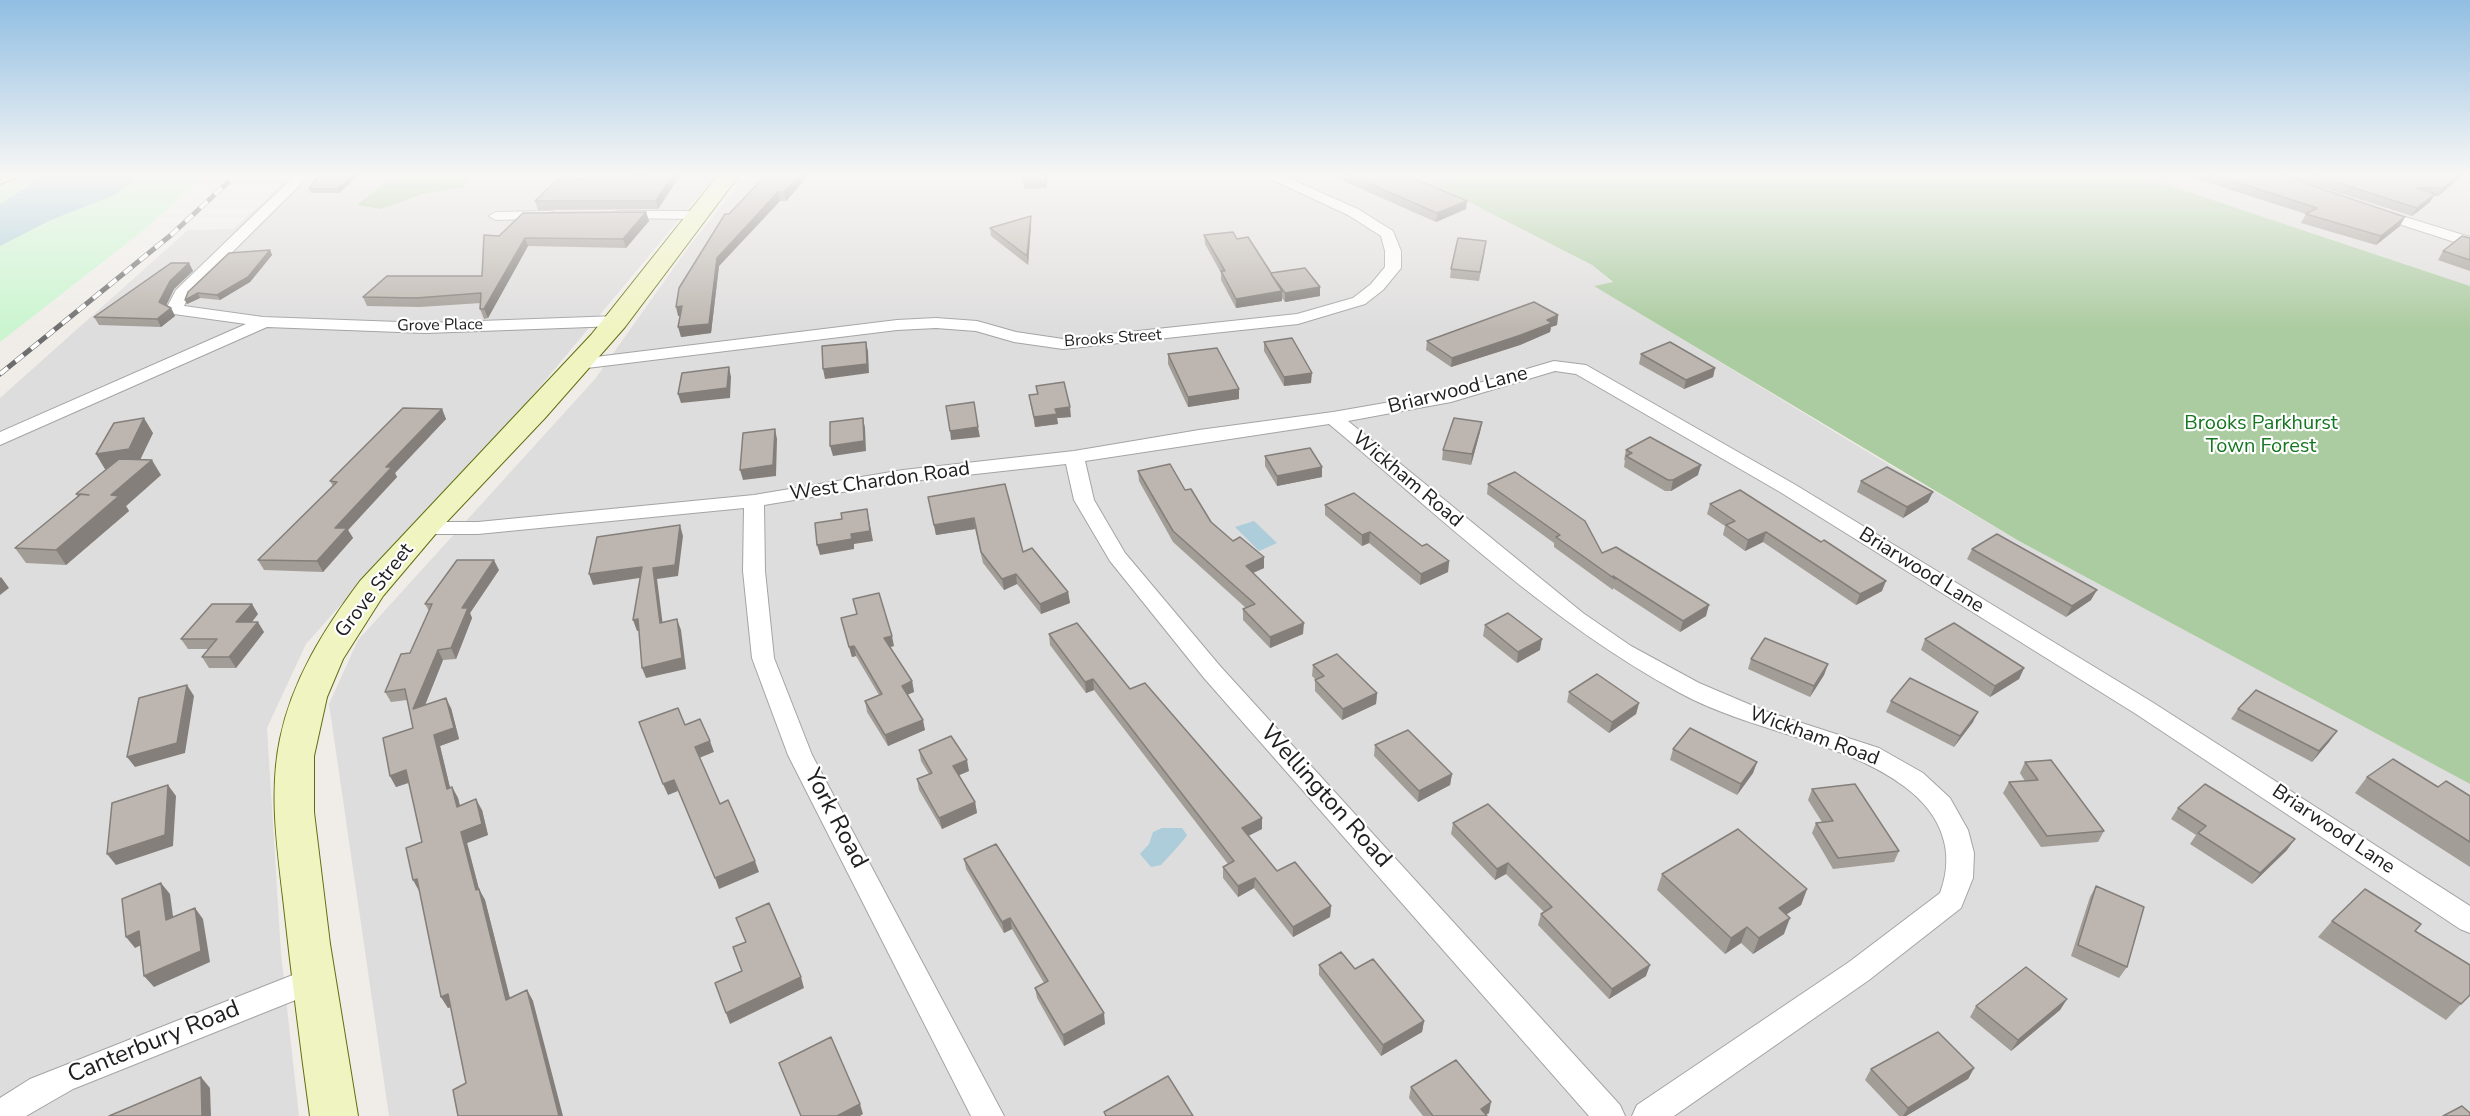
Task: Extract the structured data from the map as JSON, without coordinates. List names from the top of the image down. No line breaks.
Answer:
{"streets":{"street":["Grove Place","Brooks Street","Briarwood Lane","Wickham Road","West Chardon Road","Grove Street","Wellington Road","York Road","Canterbury Road"]},"crossings":[["Grove Place","Grove Street"],["Brooks Street","Grove Street"],["Briarwood Lane","Wickham Road"],["Briarwood Lane","West Chardon Road"],["Wickham Road","West Chardon Road"],["West Chardon Road","Grove Street"],["West Chardon Road","Wellington Road"],["West Chardon Road","York Road"],["Grove Street","Canterbury Road"]],"parks":["Brooks Parkhurst Town Forest"]}
